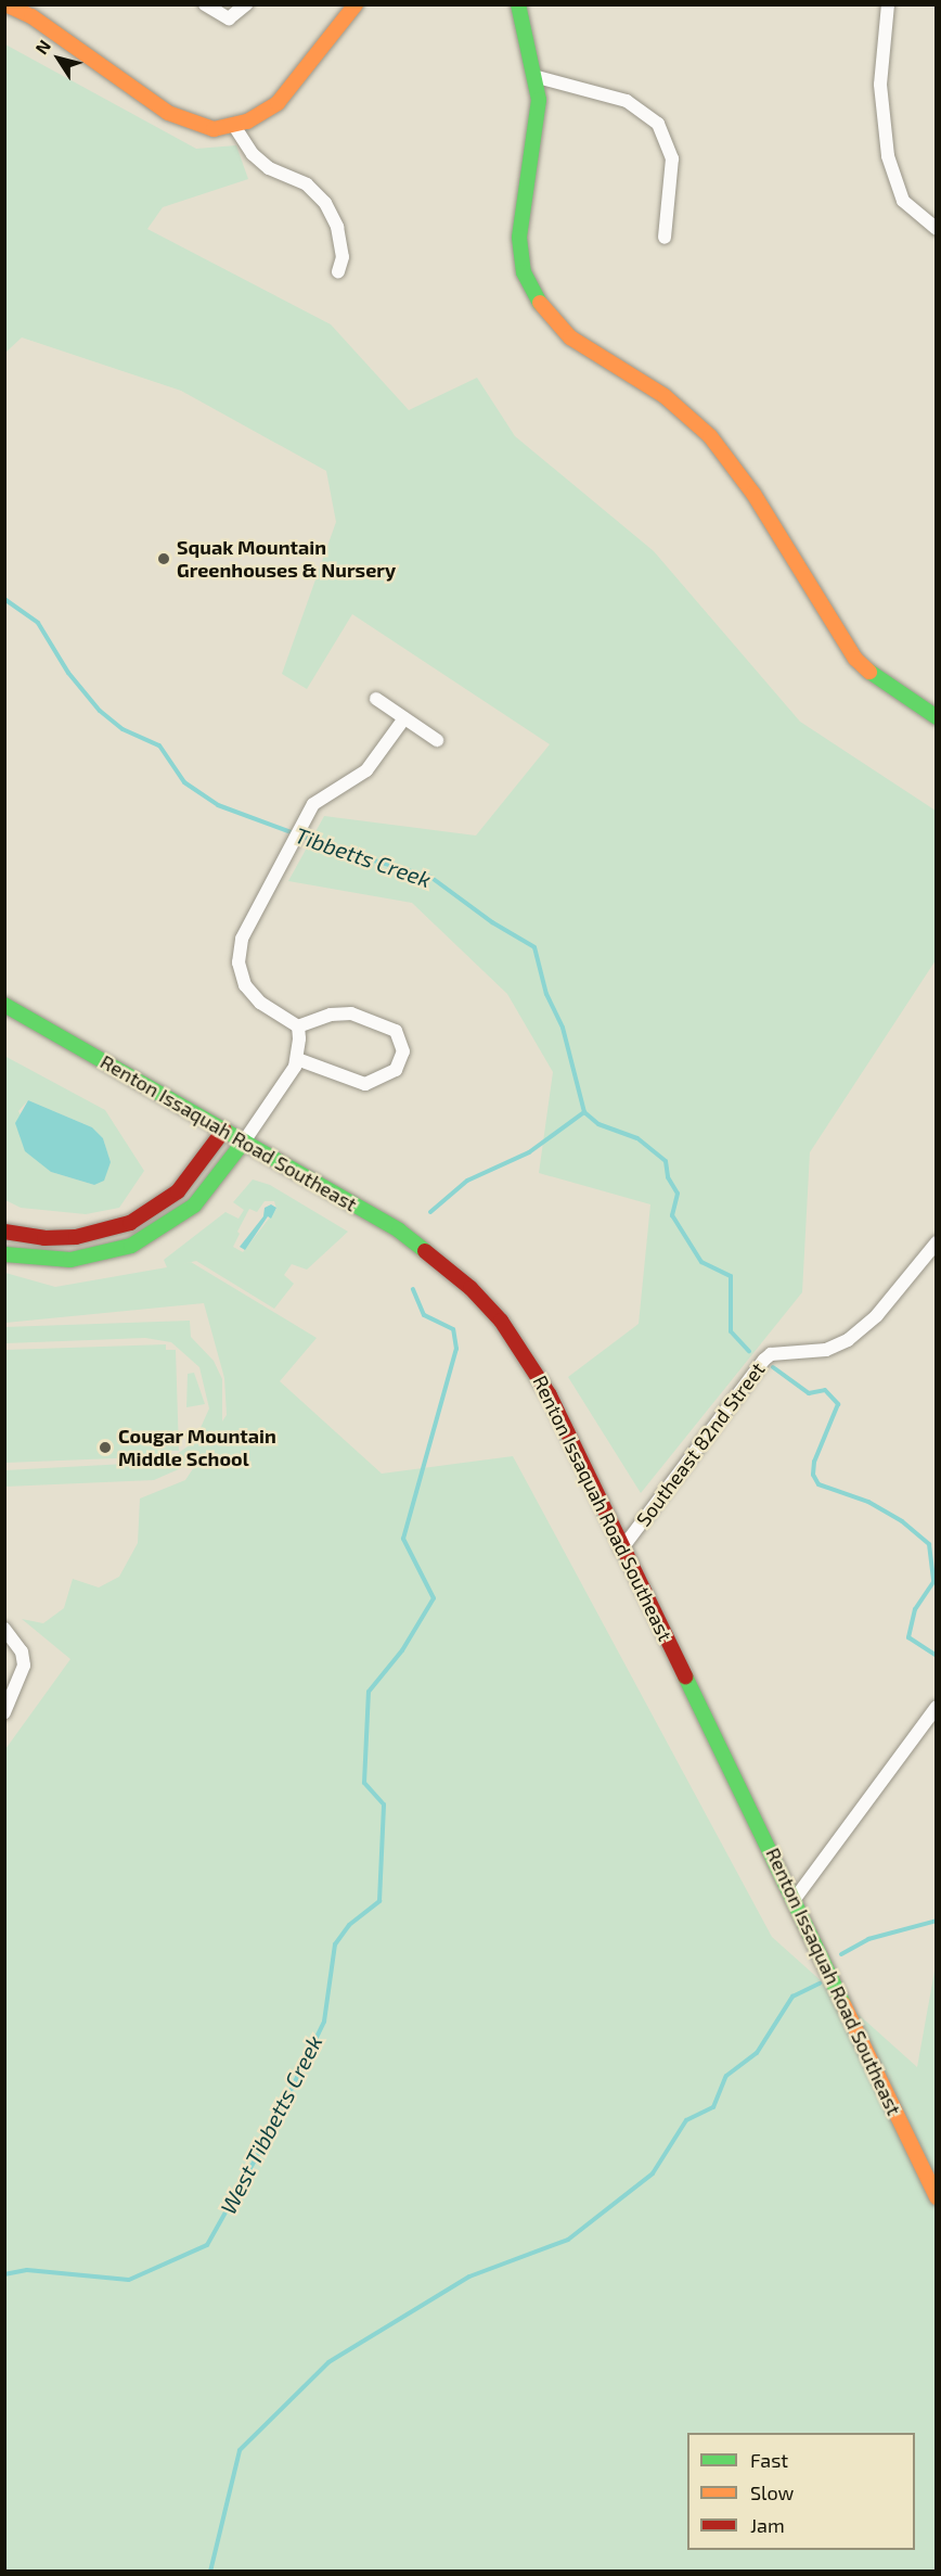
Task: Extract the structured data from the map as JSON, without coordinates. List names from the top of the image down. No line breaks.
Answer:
{"streets":{"street":["Renton Issaquah Road Southeast","Southeast 82nd Street"]},"crossings":[["Renton Issaquah Road Southeast","Southeast 82nd Street"]],"water":["Tibbetts Creek","West Tibbetts Creek"],"places":["Squak Mountain Greenhouses & Nursery","Cougar Mountain Middle School"],"legend":["Fast","Slow","Jam"],"north":"top left"}
